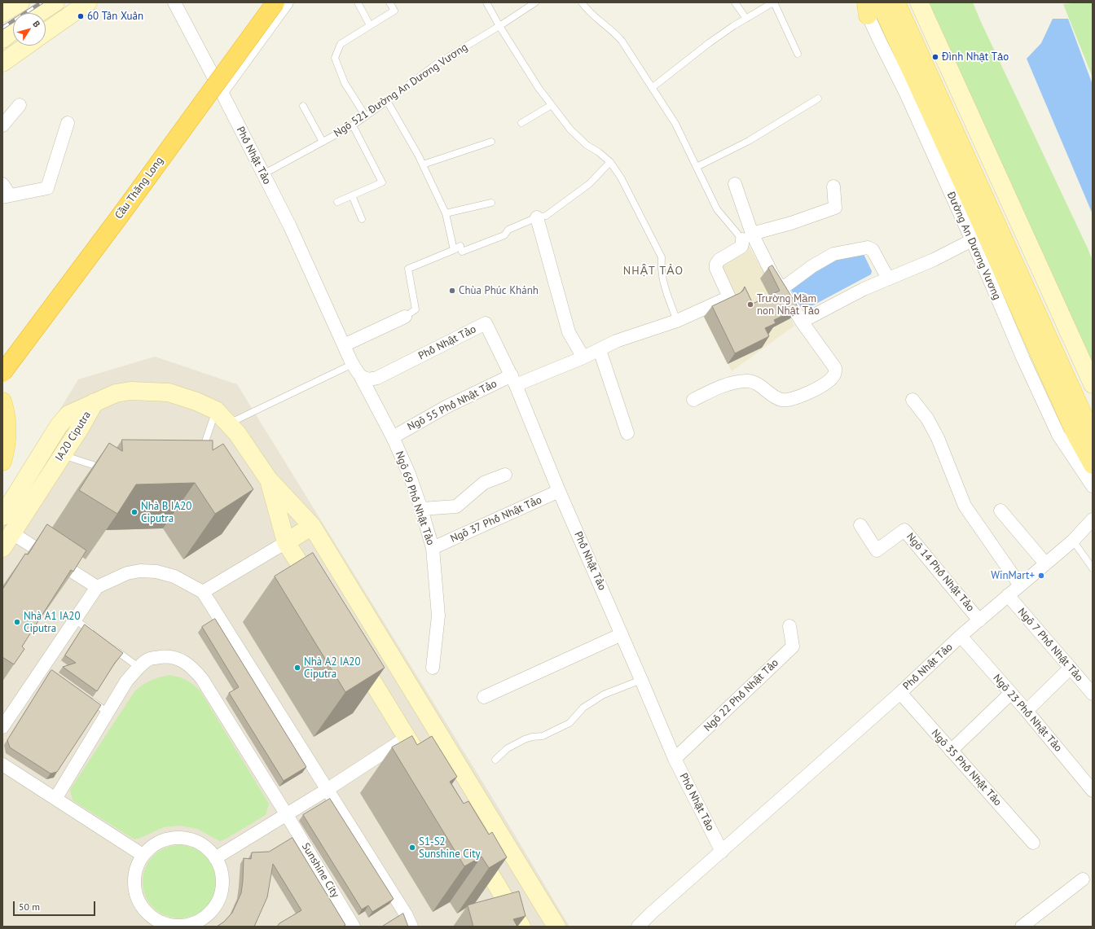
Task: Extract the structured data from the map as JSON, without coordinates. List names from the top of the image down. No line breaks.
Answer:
{"streets":{"highway":["Cầu Thăng Long"],"main road":["Đường An Dương Vương"],"street":["Phố Nhật Tảo","Ngõ 55 Phố Nhật Tảo","IA20 Ciputra","Ngõ 69 Phố Nhật Tảo","Ngõ 37 Phố Nhật Tảo","Ngõ 14 Phố Nhật Tảo","Ngõ 7 Phố Nhật Tảo","Ngõ 22 Phố Nhật Tảo","Ngõ 23 Phố Nhật Tảo","Ngõ 35 Phố Nhật Tảo","Sunshine City"],"lane":["Ngõ 521 Đường An Dương Vương"]},"crossings":[["Ngõ 521 Đường An Dương Vương","Phố Nhật Tảo"],["Phố Nhật Tảo","Ngõ 55 Phố Nhật Tảo"],["Phố Nhật Tảo","Ngõ 69 Phố Nhật Tảo"],["Phố Nhật Tảo","Ngõ 37 Phố Nhật Tảo"],["Phố Nhật Tảo","Ngõ 14 Phố Nhật Tảo"],["Phố Nhật Tảo","Ngõ 7 Phố Nhật Tảo"],["Phố Nhật Tảo","Ngõ 22 Phố Nhật Tảo"],["Phố Nhật Tảo","Ngõ 23 Phố Nhật Tảo"],["Phố Nhật Tảo","Ngõ 35 Phố Nhật Tảo"],["Ngõ 55 Phố Nhật Tảo","Ngõ 69 Phố Nhật Tảo"],["Ngõ 69 Phố Nhật Tảo","Ngõ 37 Phố Nhật Tảo"]],"districts":["NHẬT TẢO"],"places":["60 Tân Xuân","Đình Nhật Tảo","Chùa Phúc Khánh","Trường Mầm non Nhật Tảo","Nhà B IA20 Ciputra","WinMart+","Nhà A1 IA20 Ciputra","Nhà A2 IA20 Ciputra","S1-S2 Sunshine City"],"scale_bar":"50 m","north":"top right"}
